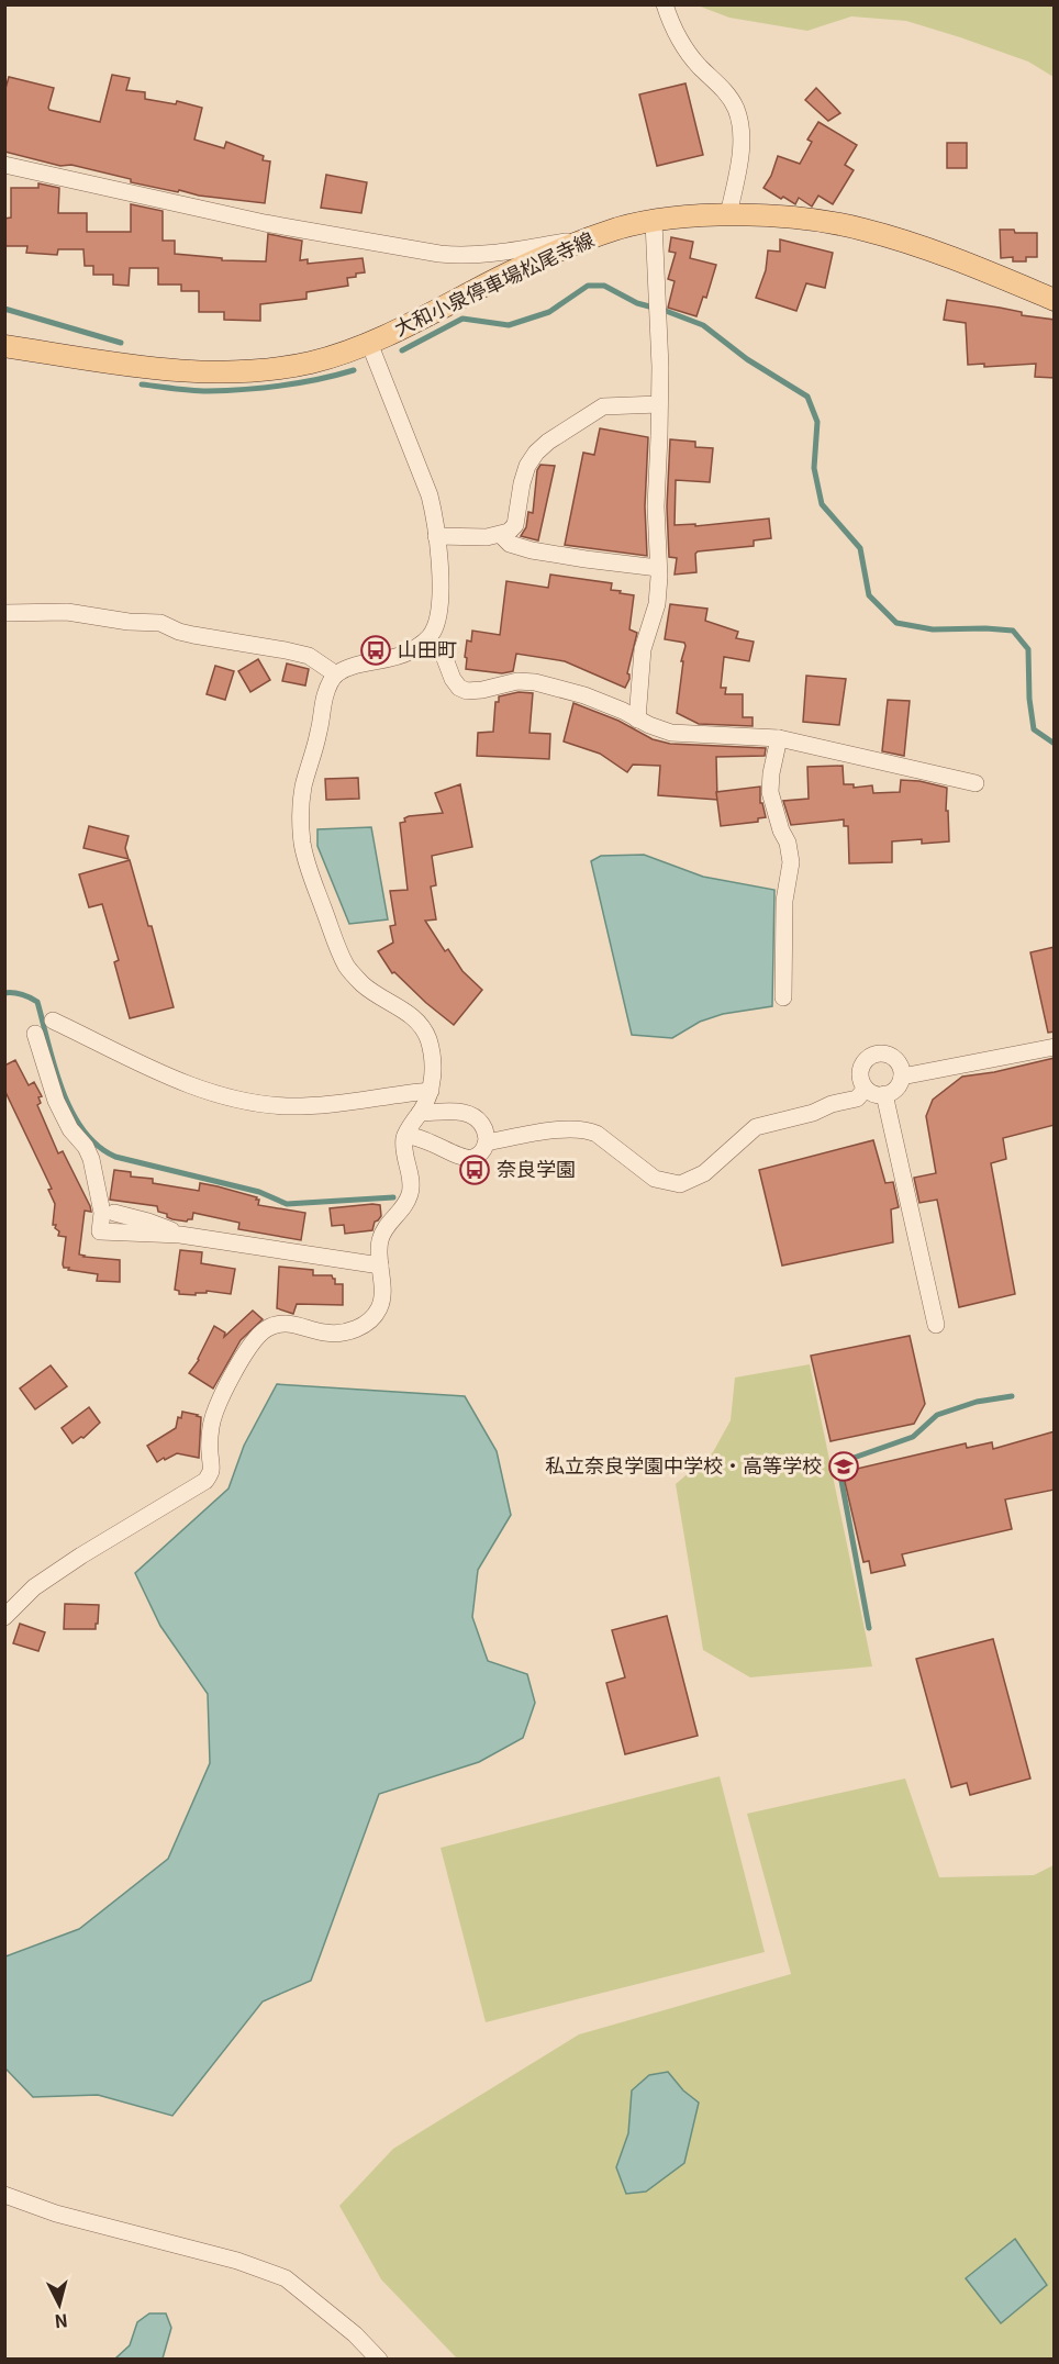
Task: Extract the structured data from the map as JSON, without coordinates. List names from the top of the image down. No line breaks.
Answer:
{"streets":{"main road":["大和小泉停車場松尾寺線"]},"places":{"bus stop":["山田町","奈良学園"],"school or university":["私立奈良学園中学校・高等学校"]},"north":"bottom"}
